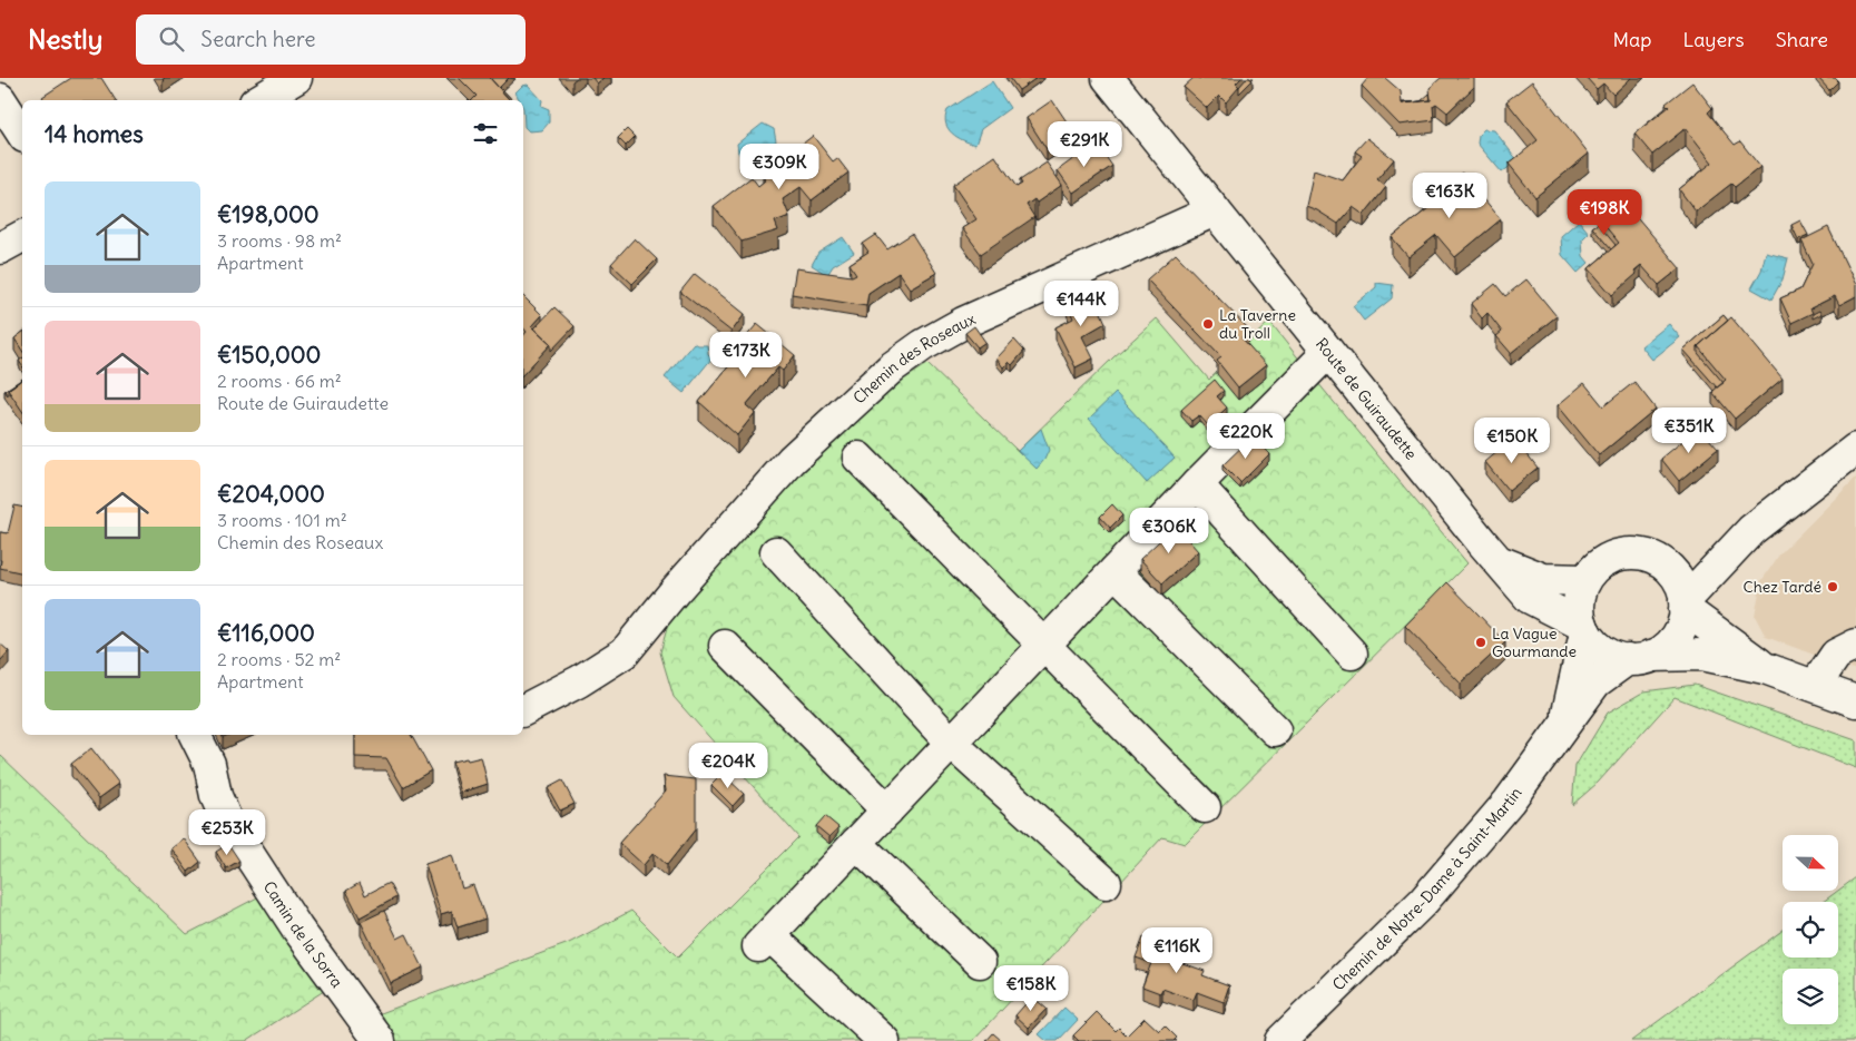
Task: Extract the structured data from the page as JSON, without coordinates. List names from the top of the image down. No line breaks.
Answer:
{"streets":{"street":["Chemin des Roseaux","Route de Guiraudette","Chemin de Notre-Dame à Saint-Martin","Camin de la Sorra"]},"crossings":[["Chemin des Roseaux","Route de Guiraudette"],["Route de Guiraudette","Chemin de Notre-Dame à Saint-Martin"]],"places":["La Taverne du Troll","Chez Tardé","La Vague Gourmande"],"north":"right","page":{"header":"Nestly","search":"Search here","nav":["Map","Layers","Share"],"heading":"14 homes","price":["€291K","€309K","€163K","€198K","€144K","€173K","€351K","€220K","€150K","€306K","€204K","€253K","€116K","€158K"],"list":[{"name":"€198,000","note":"3 rooms · 98 m² · Apartment"},{"name":"€150,000","note":"2 rooms · 66 m² · Route de Guiraudette"},{"name":"€204,000","note":"3 rooms · 101 m² · Chemin des Roseaux"},{"name":"€116,000","note":"2 rooms · 52 m² · Apartment"}]}}
